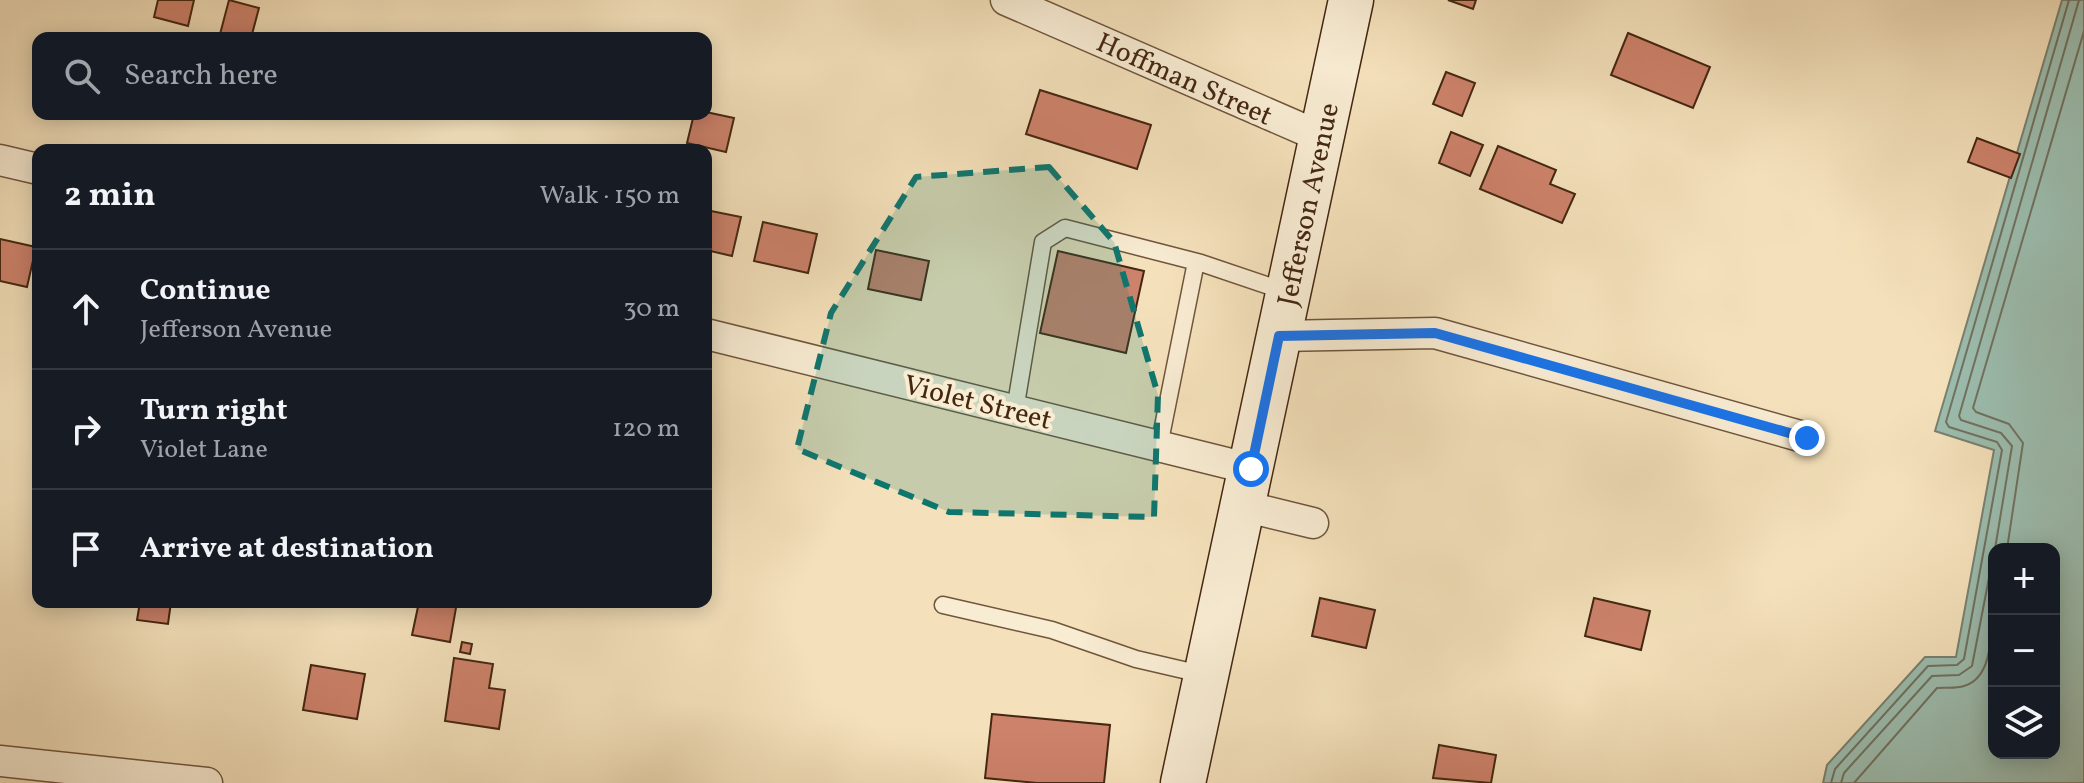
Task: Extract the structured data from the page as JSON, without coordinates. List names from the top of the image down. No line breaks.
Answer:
{"streets":{"main road":["Jefferson Avenue"],"street":["Hoffman Street","Violet Street"]},"crossings":[["Hoffman Street","Jefferson Avenue"],["Jefferson Avenue","Violet Street"]],"page":{"search":"Search here","heading":["2 min","Walk · 150 m"],"list":[["Continue","Jefferson Avenue","30 m"],["Turn right","Violet Lane","120 m"],"Arrive at destination"],"map_buttons":["+","−"]}}
